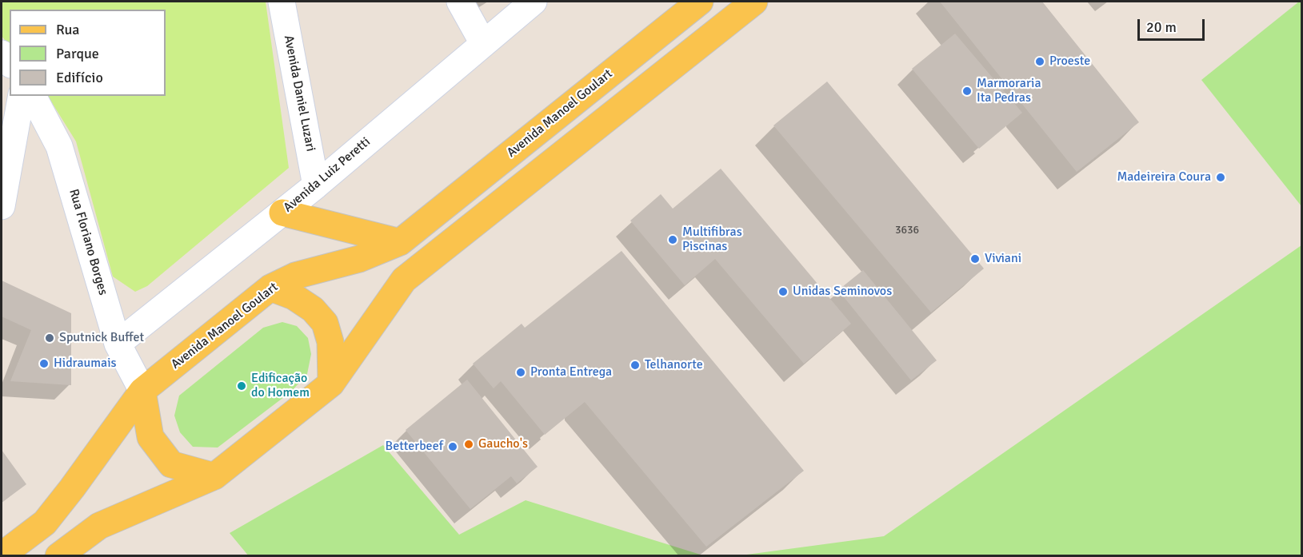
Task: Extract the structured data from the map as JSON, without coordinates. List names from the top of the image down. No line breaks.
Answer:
{"streets":{"main road":["Avenida Manoel Goulart"],"street":["Avenida Daniel Luzari","Avenida Luiz Peretti","Rua Floriano Borges"]},"crossings":[["Avenida Daniel Luzari","Avenida Luiz Peretti"],["Avenida Manoel Goulart","Rua Floriano Borges"],["Avenida Luiz Peretti","Rua Floriano Borges"]],"places":["Proeste","Marmoraria Ita Pedras","Madeireira Coura","Multifibras Piscinas","Viviani","Unidas Seminovos","Sputnick Buffet","Hidraumais","Telhanorte","Pronta Entrega","Edificação do Homem","Gaucho's","Betterbeef"],"house_numbers":["3636"],"legend":["Rua","Parque","Edifício"],"scale_bar":"20 m"}
